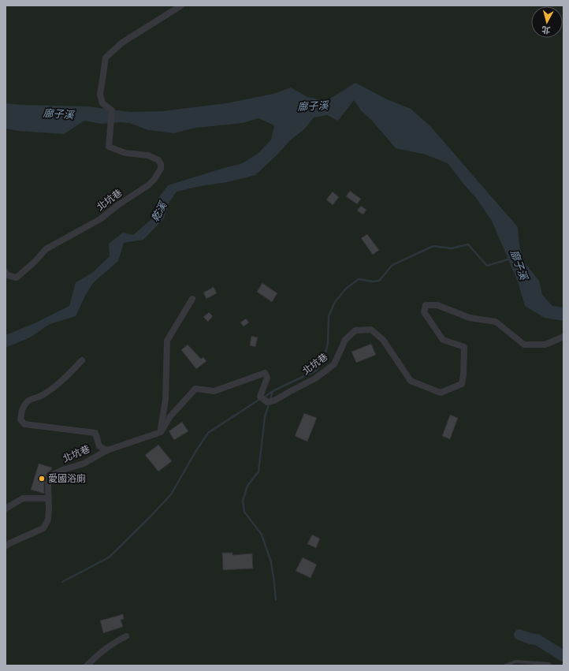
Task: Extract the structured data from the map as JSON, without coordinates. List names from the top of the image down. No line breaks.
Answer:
{"streets":{"street":["北坑巷"]},"water":["廍子溪","乾溪"],"places":["愛國浴廁"],"north":"bottom"}
